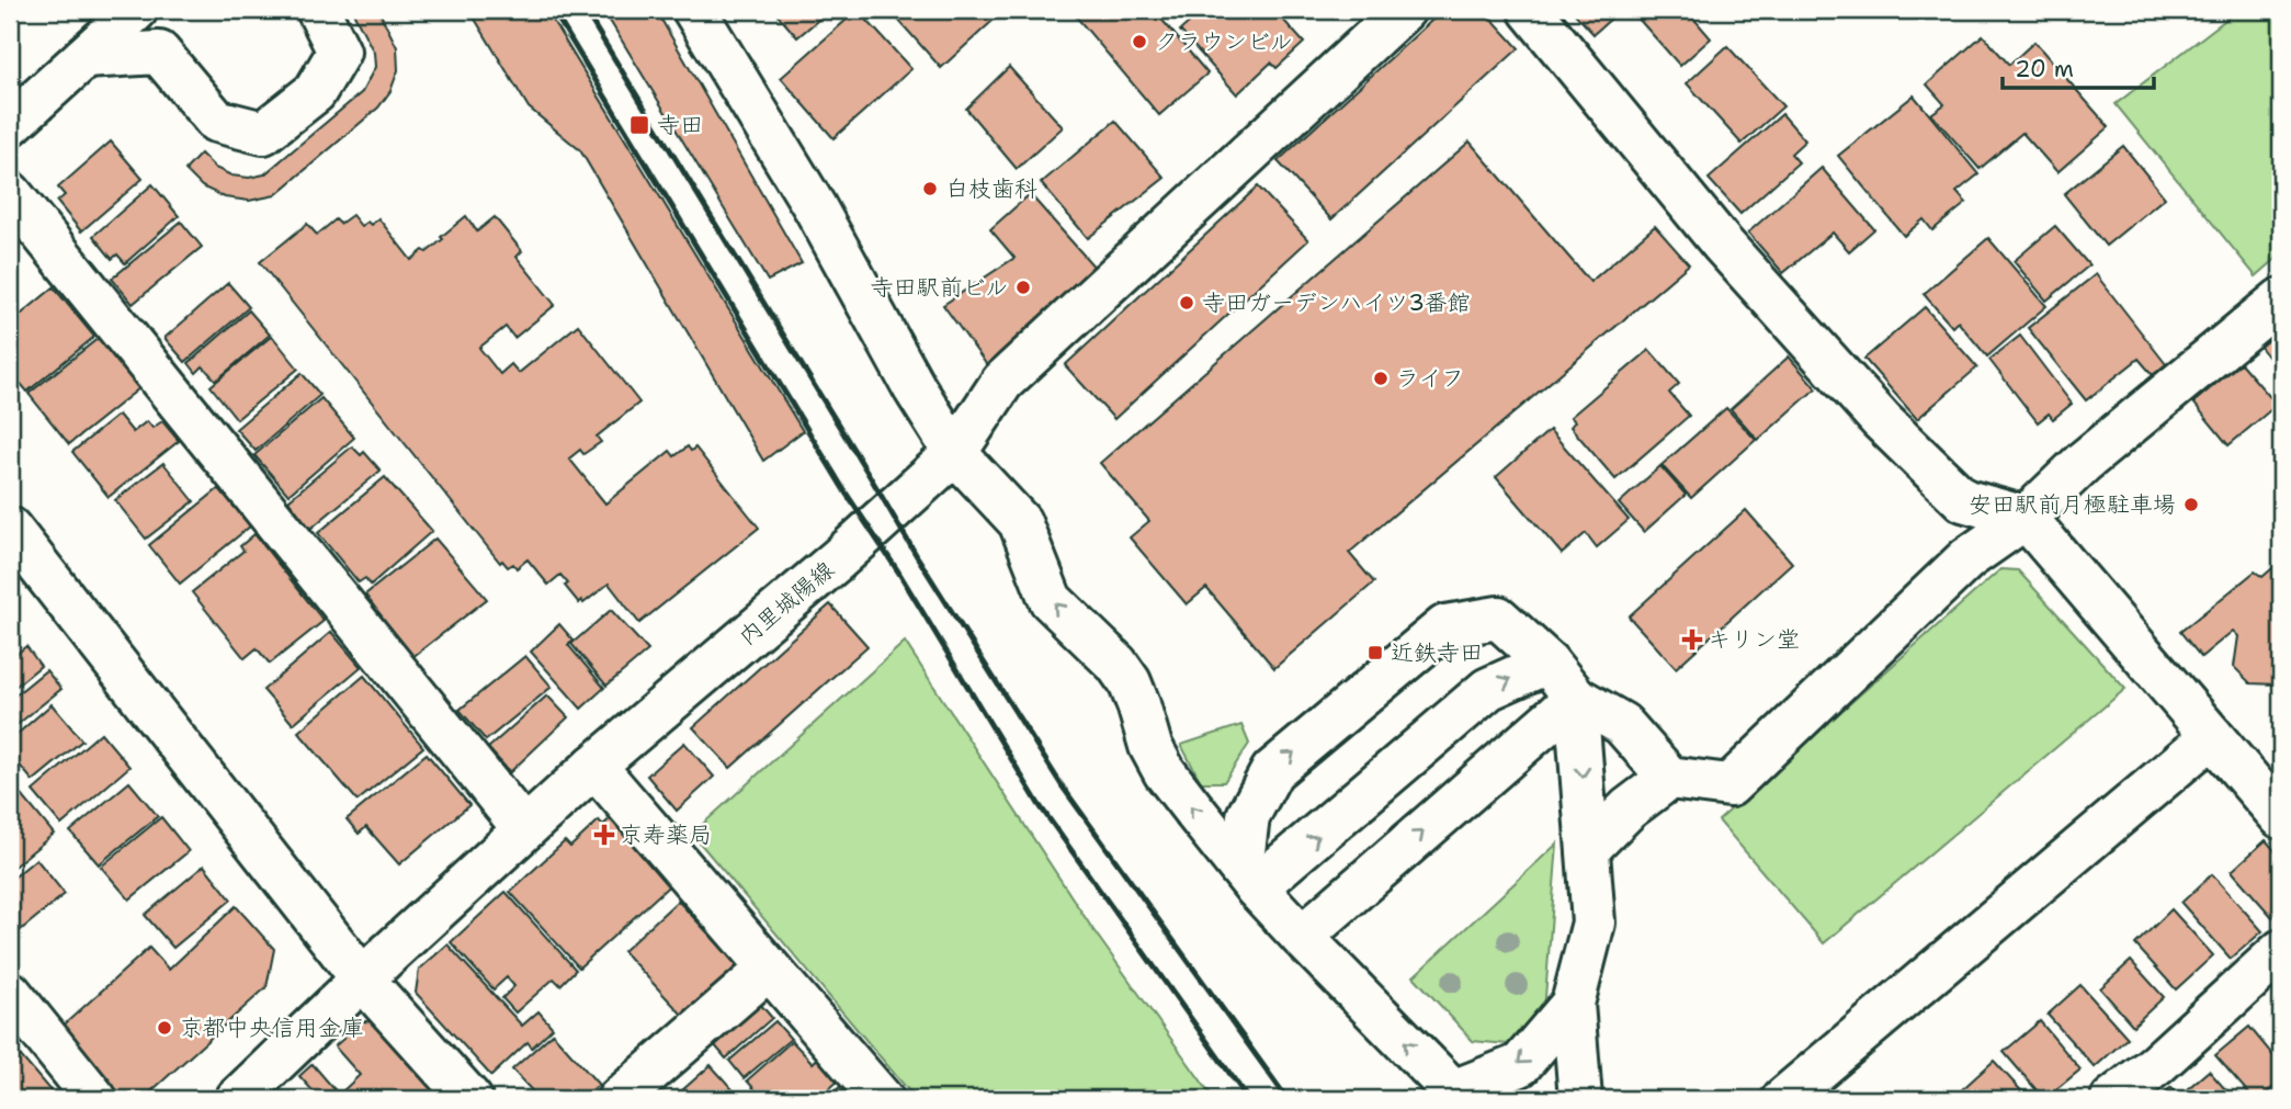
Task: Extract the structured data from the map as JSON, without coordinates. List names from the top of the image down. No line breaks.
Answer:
{"streets":{"street":["内里城陽線"]},"places":{"other":["クラウンビル","白枝歯科","寺田駅前ビル","寺田ガーデンハイツ3番館","ライフ","安田駅前月極駐車場","京都中央信用金庫"],"transit":["寺田","近鉄寺田"],"health":["キリン堂","京寿薬局"]},"scale_bar":"20 m"}
